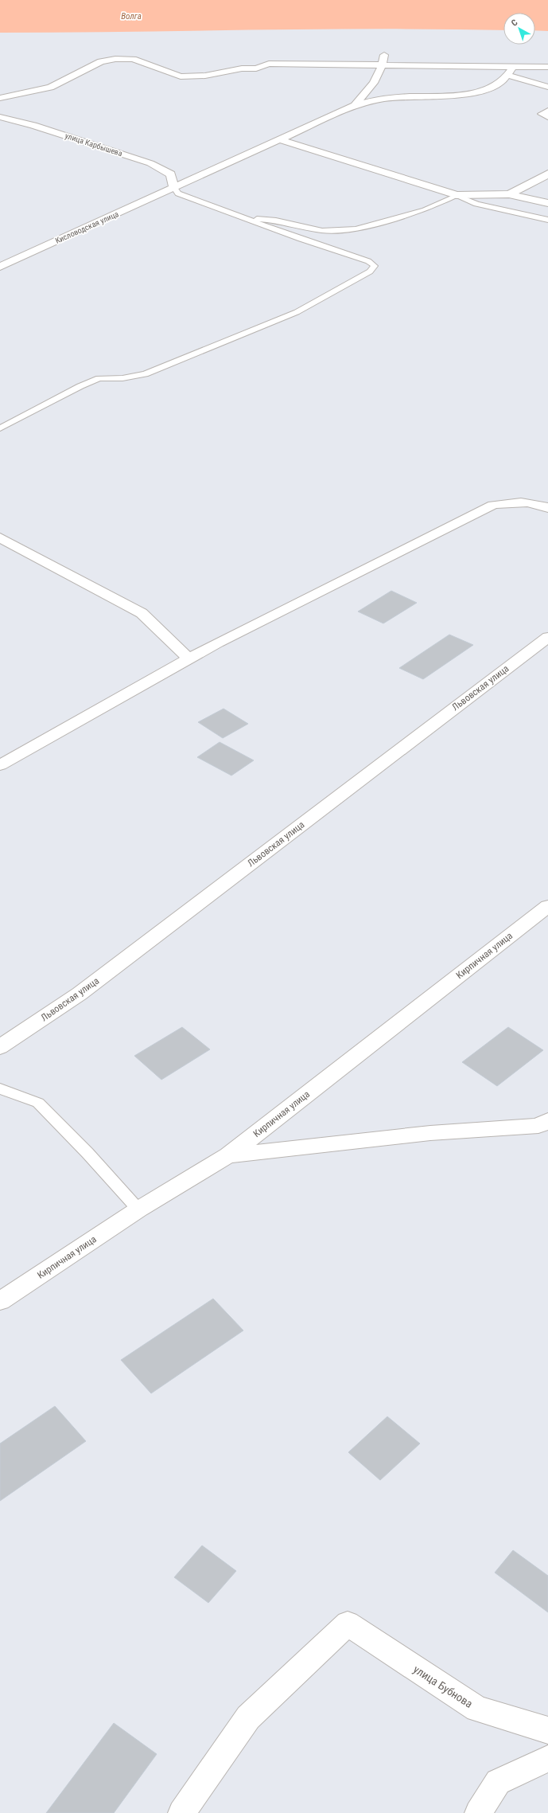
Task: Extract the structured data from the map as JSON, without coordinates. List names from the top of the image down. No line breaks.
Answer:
{"streets":{"street":["улица Карбышева","Кисловодская улица","Львовская улица","Кирпичная улица","улица Бубнова"]},"crossings":[["улица Карбышева","Кисловодская улица"]],"water":["Волга"],"north":"top left"}
